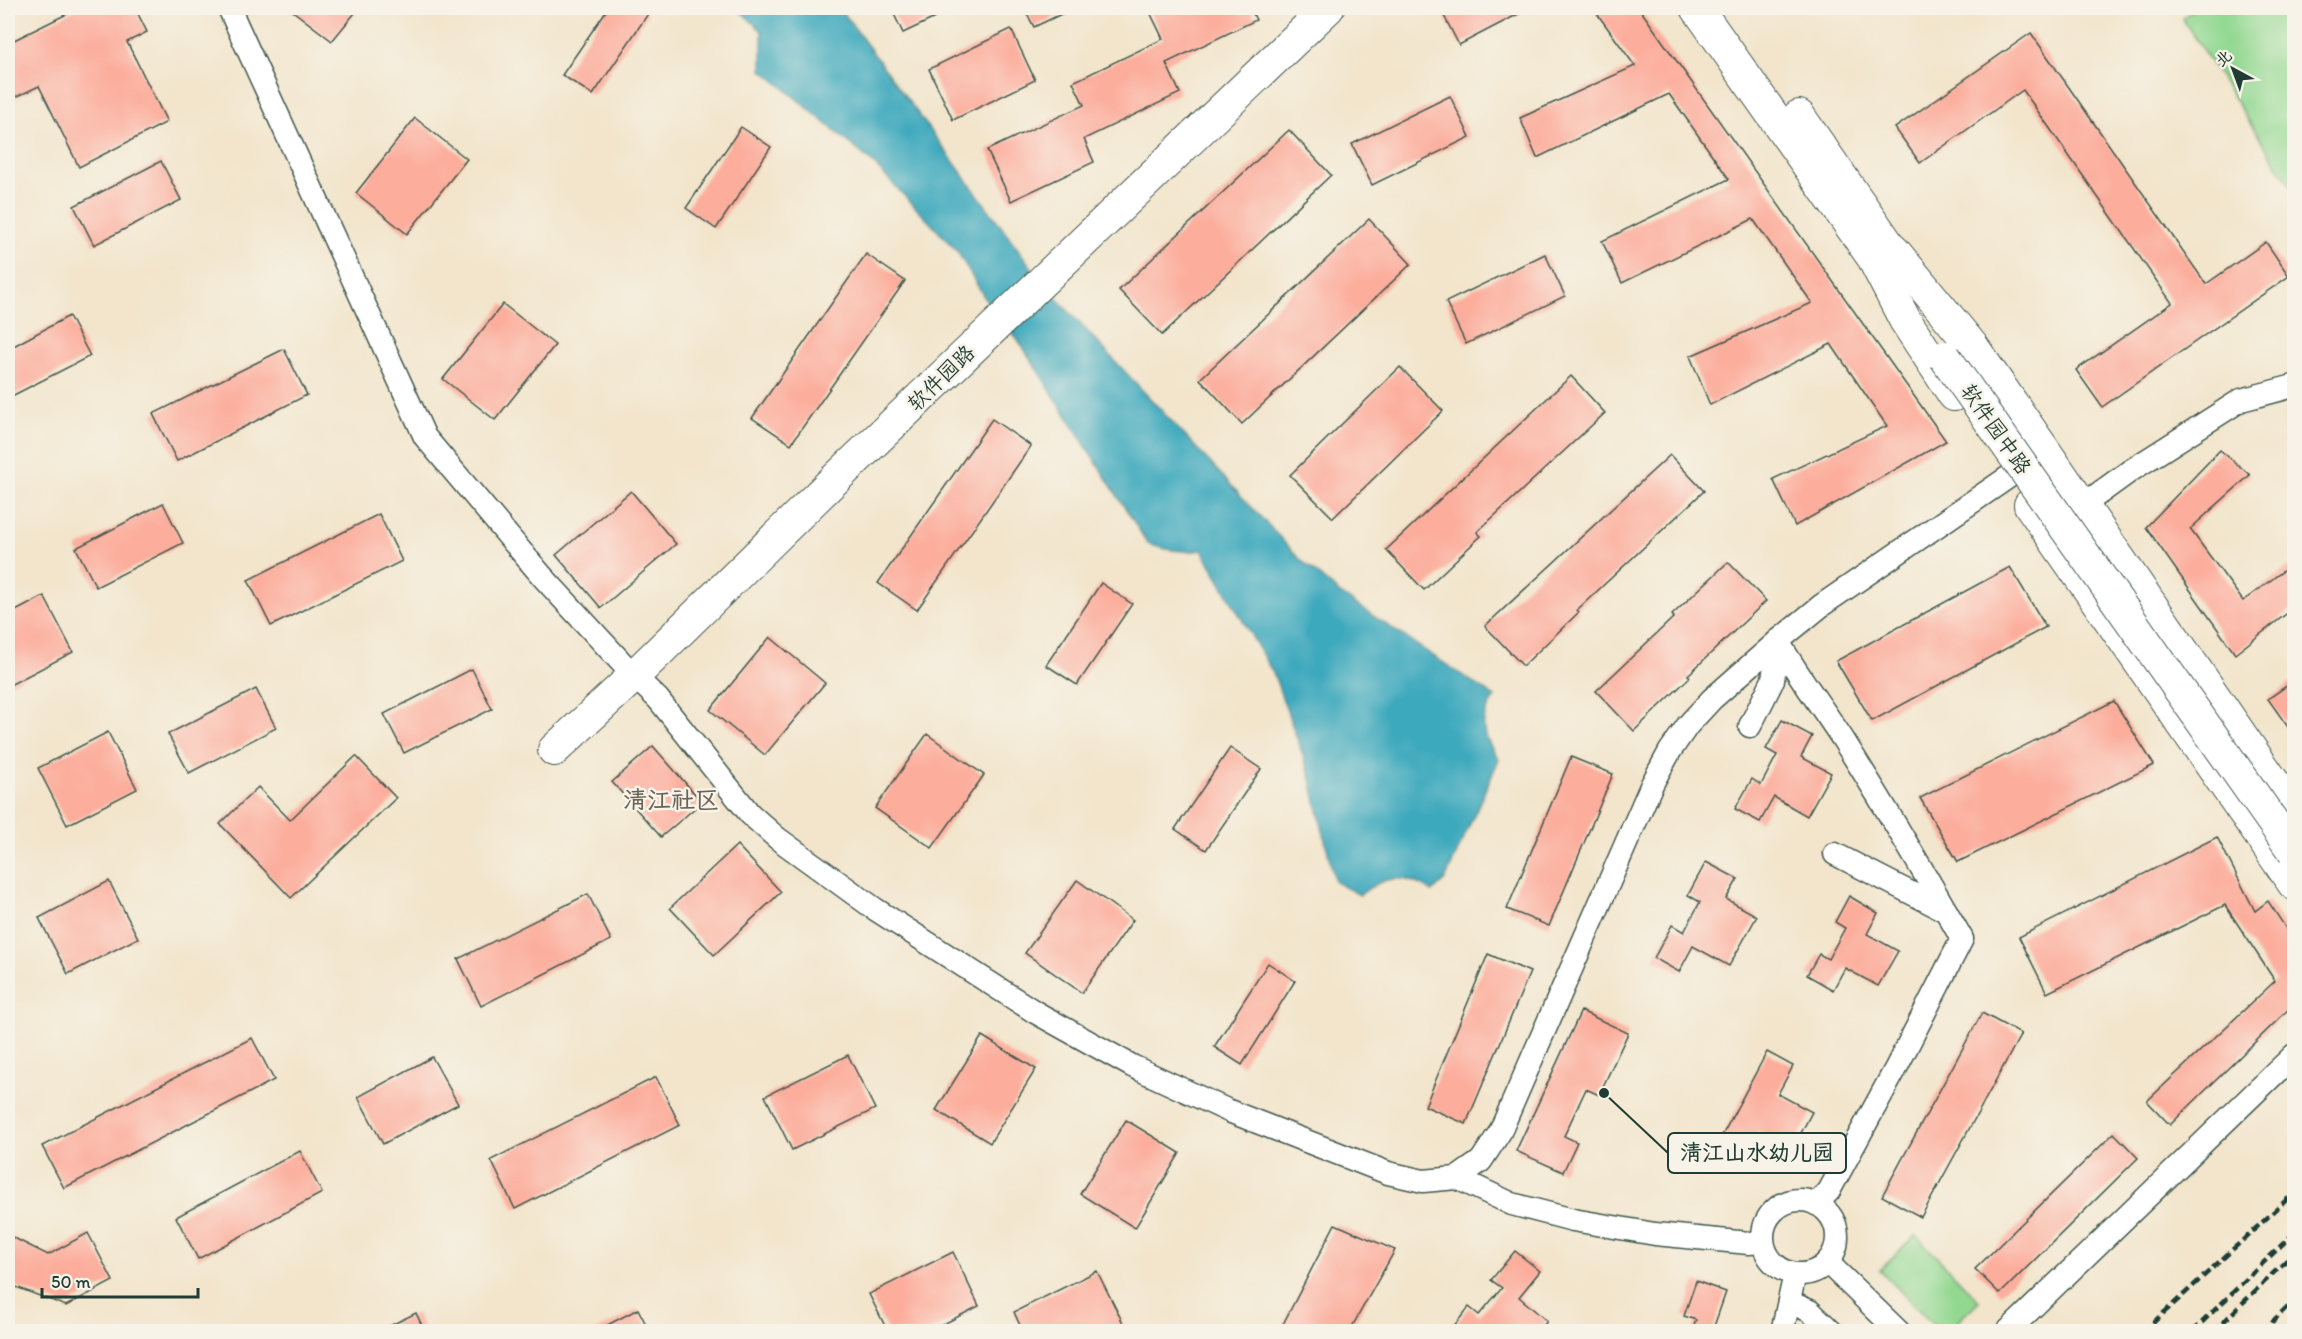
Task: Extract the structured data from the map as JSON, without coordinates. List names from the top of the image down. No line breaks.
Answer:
{"streets":{"main road":["软件园路","软件园中路"]},"districts":["清江社区"],"places":["清江山水幼儿园"],"scale_bar":"50 m","north":"top left"}
